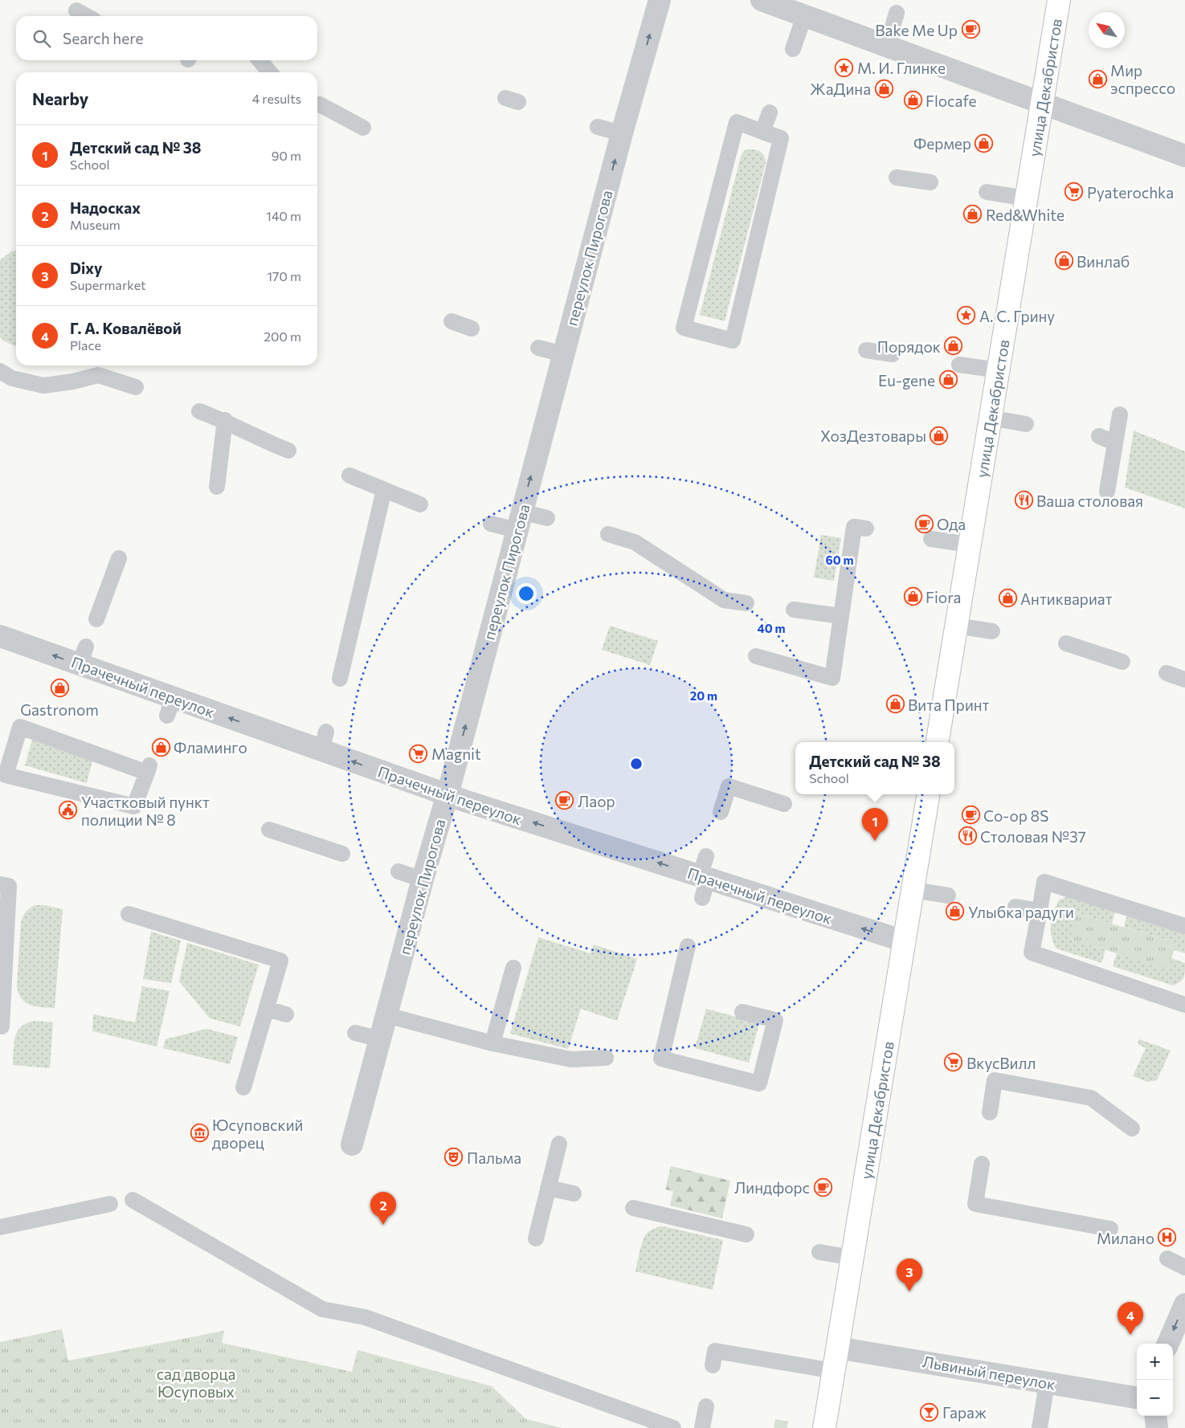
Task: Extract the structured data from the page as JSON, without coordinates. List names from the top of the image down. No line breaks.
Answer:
{"streets":{"main road":["улица Декабристов"],"street":["переулок Пирогова","Прачечный переулок","Львиный переулок"]},"crossings":[["улица Декабристов","Прачечный переулок"],["улица Декабристов","Львиный переулок"],["переулок Пирогова","Прачечный переулок"]],"one_way":["переулок Пирогова","Прачечный переулок"],"parks":["сад дворца Юсуповых"],"places":{"cafe":["Bake Me Up","Ода","Лаор","Co-op 8S","Линдфорс"],"place":["М. И. Глинке","А. С. Грину"],"shop":["Мир эспрессо","ЖаДина","Flocafe","Фермер","Red&White","Винлаб","Порядок","Eu-gene","ХозДезтовары","Fiora","Антиквариат","Gastronom","Вита Принт","Фламинго","Улыбка радуги"],"supermarket":["Pyaterochka","Magnit","ВкусВилл"],"restaurant":["Ваша столовая","Столовая №37"],"public building":["Участковый пункт полиции № 8"],"museum":["Юсуповский дворец"],"theatre":["Пальма"],"hospital":["Милано"],"bar":["Гараж"]},"north":"top left","page":{"search":"Search here","heading":["Nearby","4 results"],"list":[{"mark":"1","name":"Детский сад № 38","note":"School","value":"90 m"},{"mark":"2","name":"Надосках","note":"Museum","value":"140 m"},{"mark":"3","name":"Dixy","note":"Supermarket","value":"170 m"},{"mark":"4","name":"Г. А. Ковалёвой","note":"Place","value":"200 m"}],"popup":["Детский сад № 38","School"],"pins":["1","2","3","4"],"map_buttons":["+","−"]},"rings":["60 m","40 m","20 m"]}
